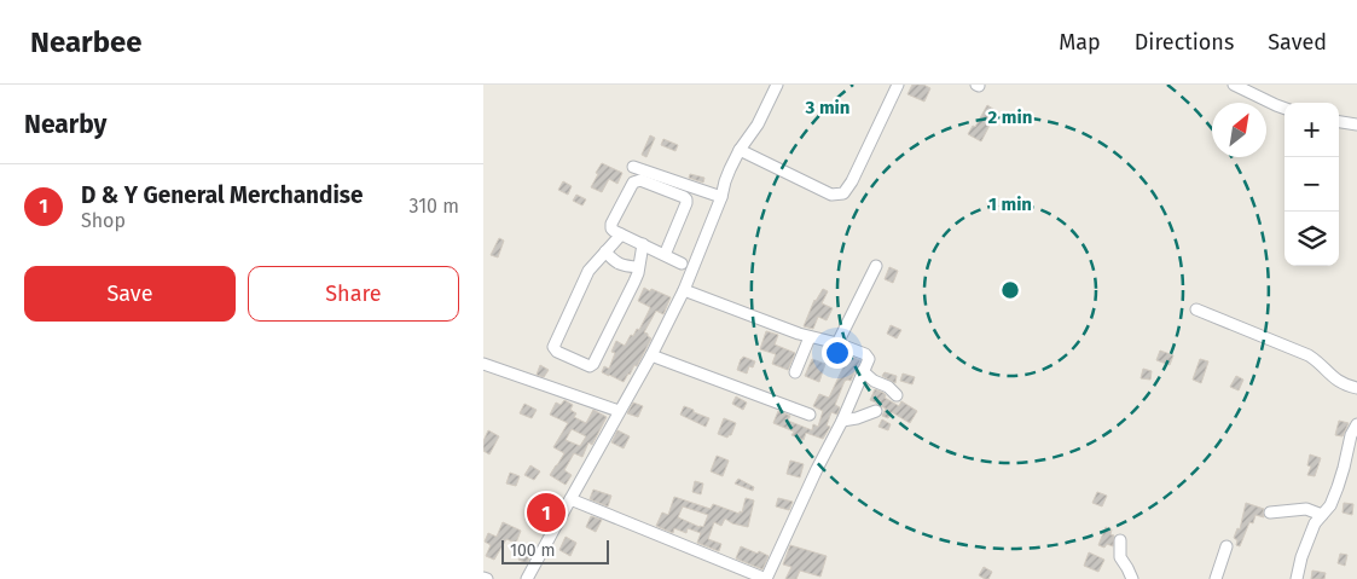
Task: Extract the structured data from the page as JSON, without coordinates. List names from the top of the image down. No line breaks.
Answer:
{"scale_bar":"100 m","north":"top right","page":{"header":"Nearbee","nav":["Map","Directions","Saved"],"heading":"Nearby","map_buttons":["+","−"],"list":[{"mark":"1","name":"D & Y General Merchandise","note":"Shop","value":"310 m"}],"buttons":["Save","Share"],"pins":"1","scale":"100 m"},"rings":["3 min","2 min","1 min"]}
